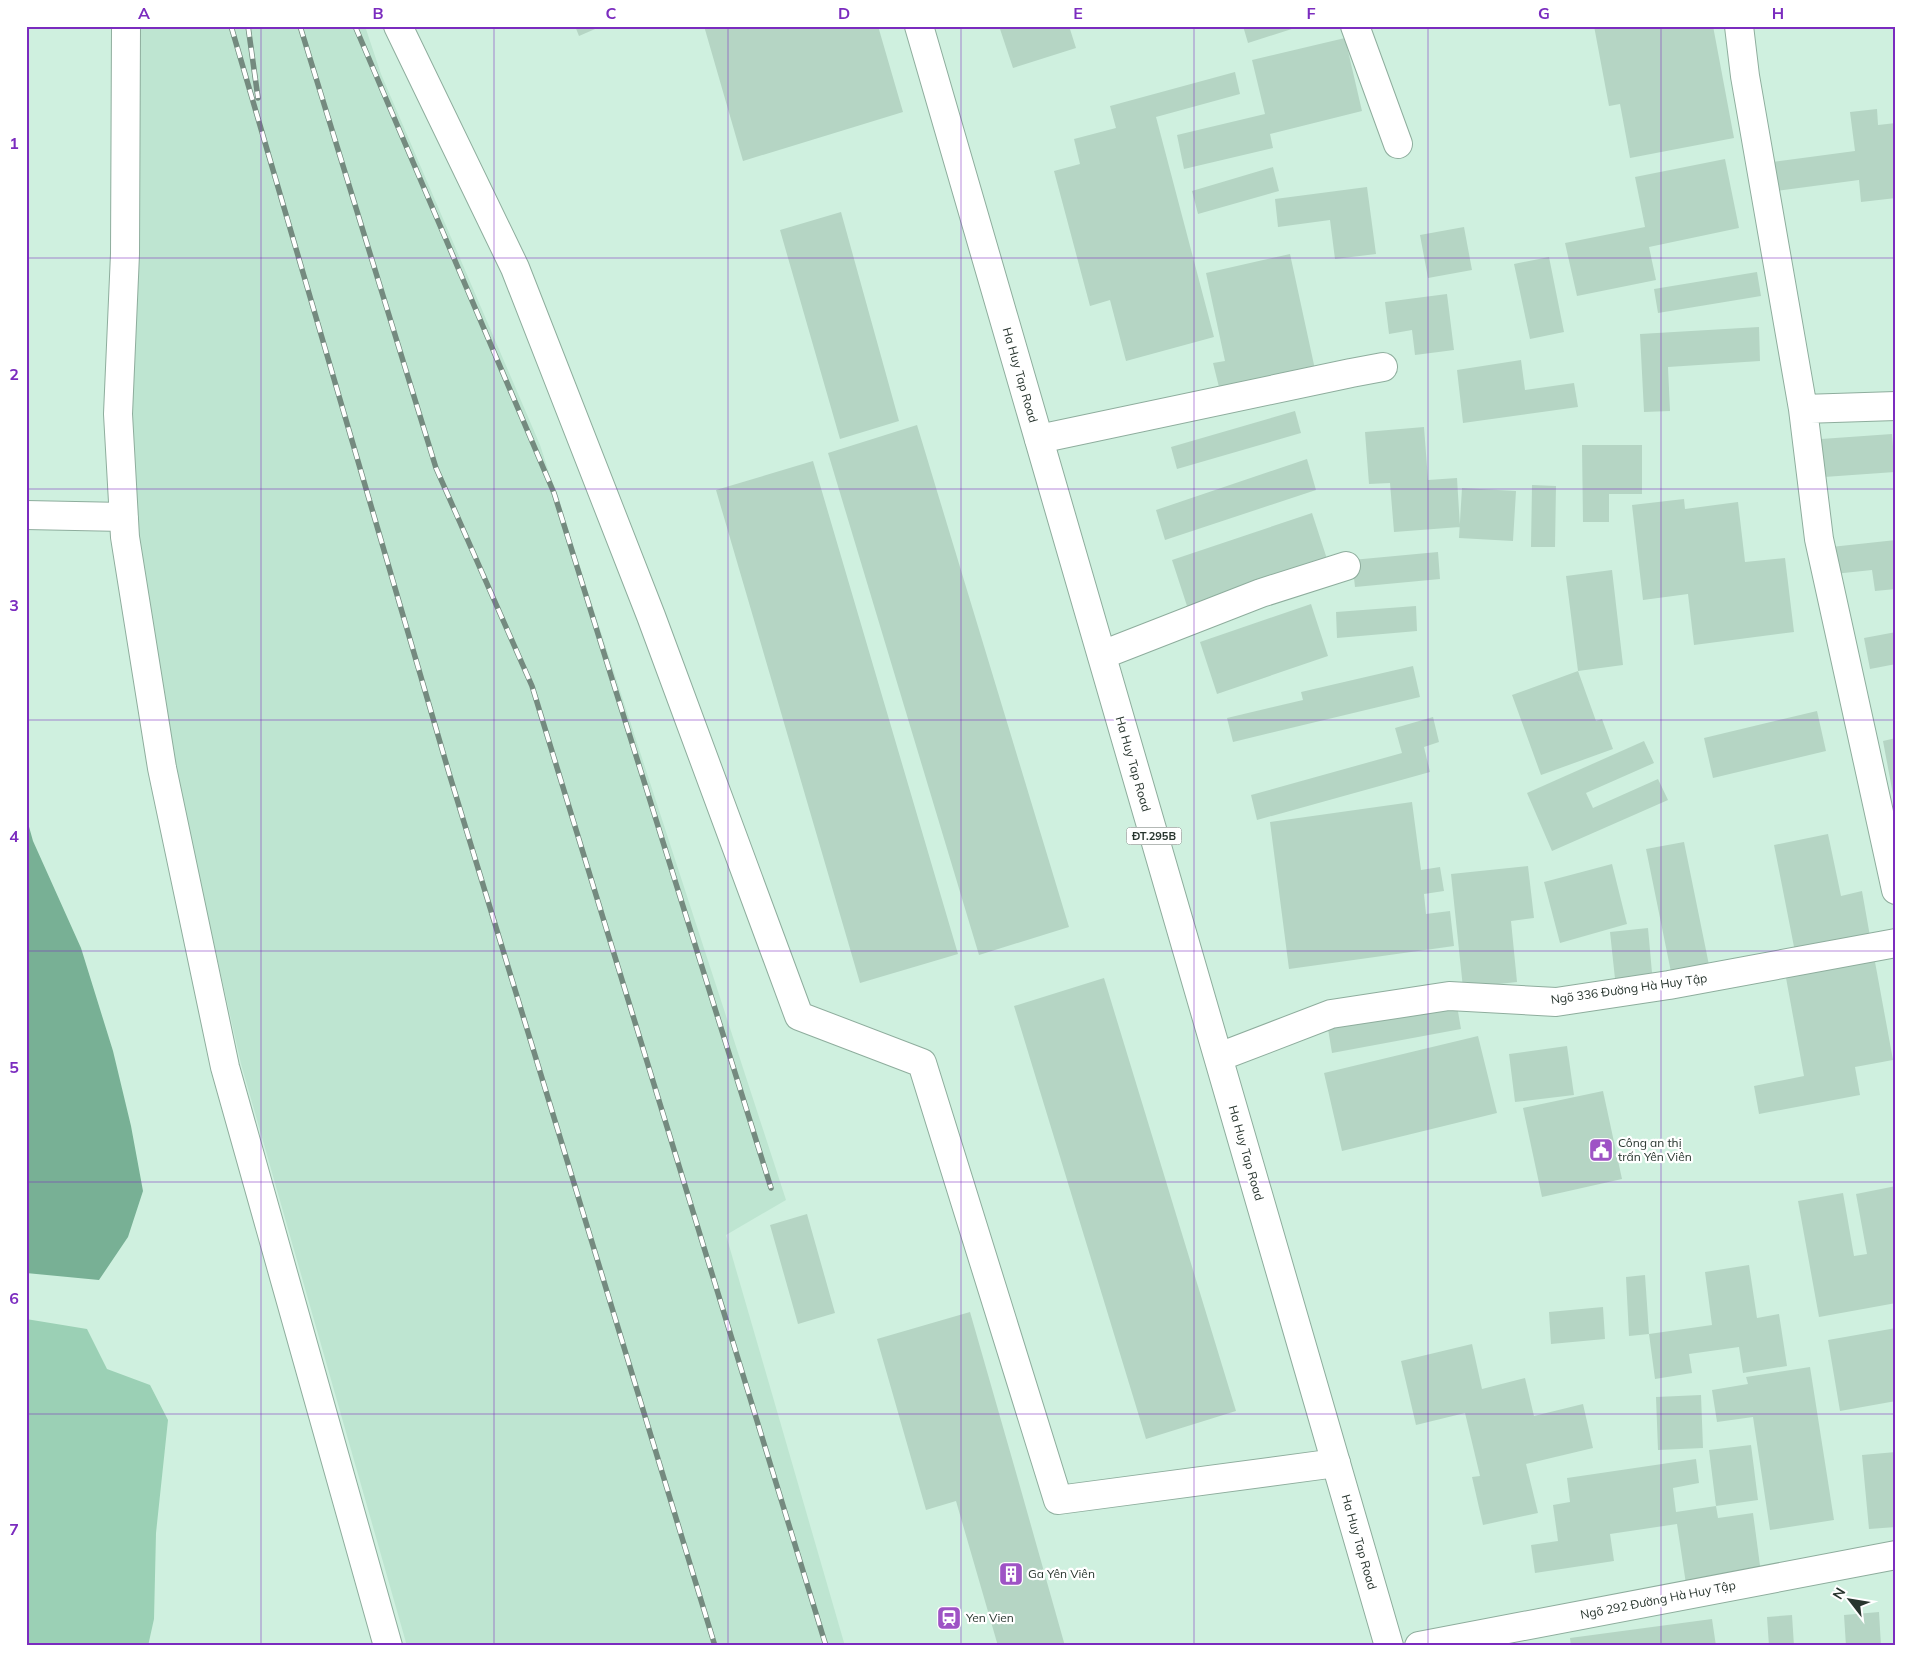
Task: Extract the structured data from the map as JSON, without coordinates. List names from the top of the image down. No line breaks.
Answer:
{"streets":{"street":["Ha Huy Tap Road","ĐT.295B","Ngõ 336 Đường Hà Huy Tập","Ngõ 292 Đường Hà Huy Tập"]},"crossings":[["Ha Huy Tap Road","Ngõ 336 Đường Hà Huy Tập"]],"places":{"public building":["Công an thị trấn Yên Viên"],"building":["Ga Yên Viên"],"station":["Yen Vien"]},"north":"top left","grid":{"columns":["A","B","C","D","E","F","G","H"],"rows":["1","2","3","4","5","6","7"]}}
